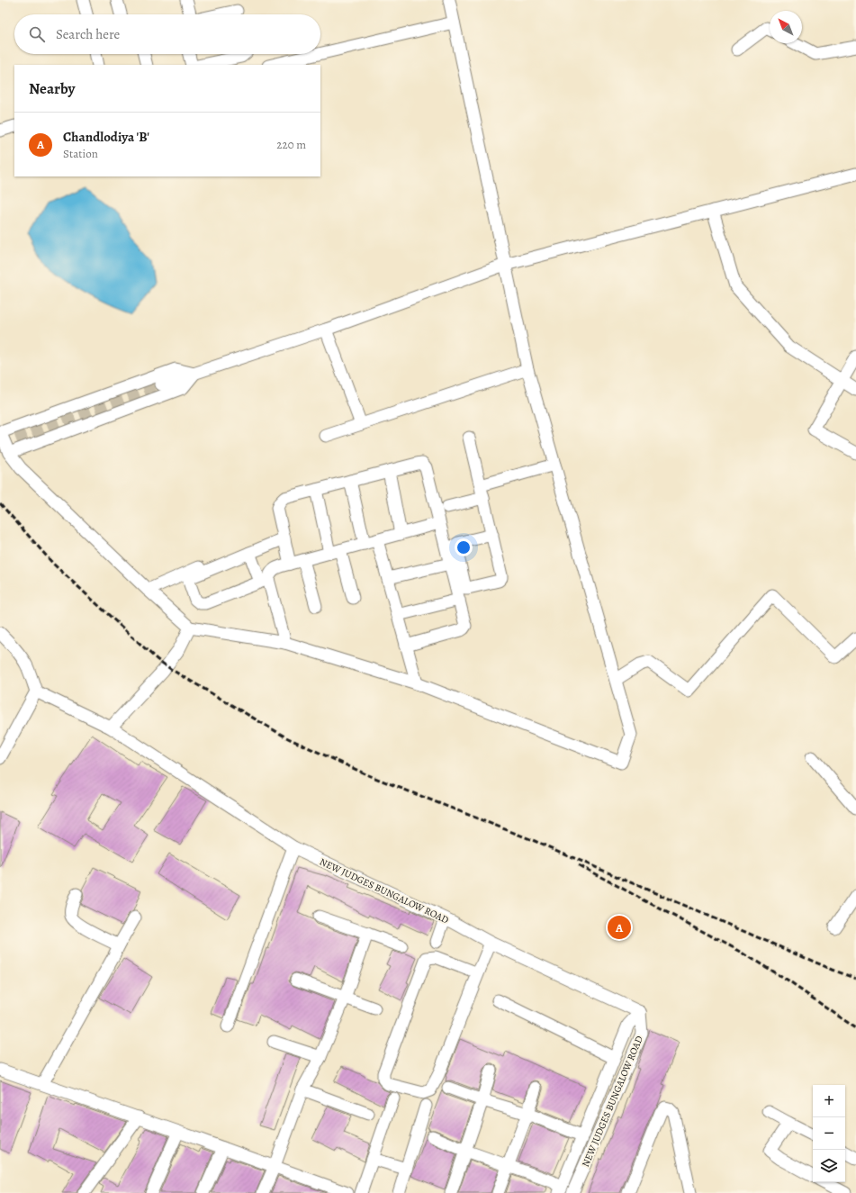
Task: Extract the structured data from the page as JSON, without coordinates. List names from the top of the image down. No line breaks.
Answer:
{"streets":{"street":["NEW JUDGES BUNGALOW ROAD"]},"north":"top left","page":{"search":"Search here","heading":"Nearby","list":[{"mark":"A","name":"Chandlodiya 'B'","note":"Station","value":"220 m"}],"pins":"A","map_buttons":["+","−"]}}
